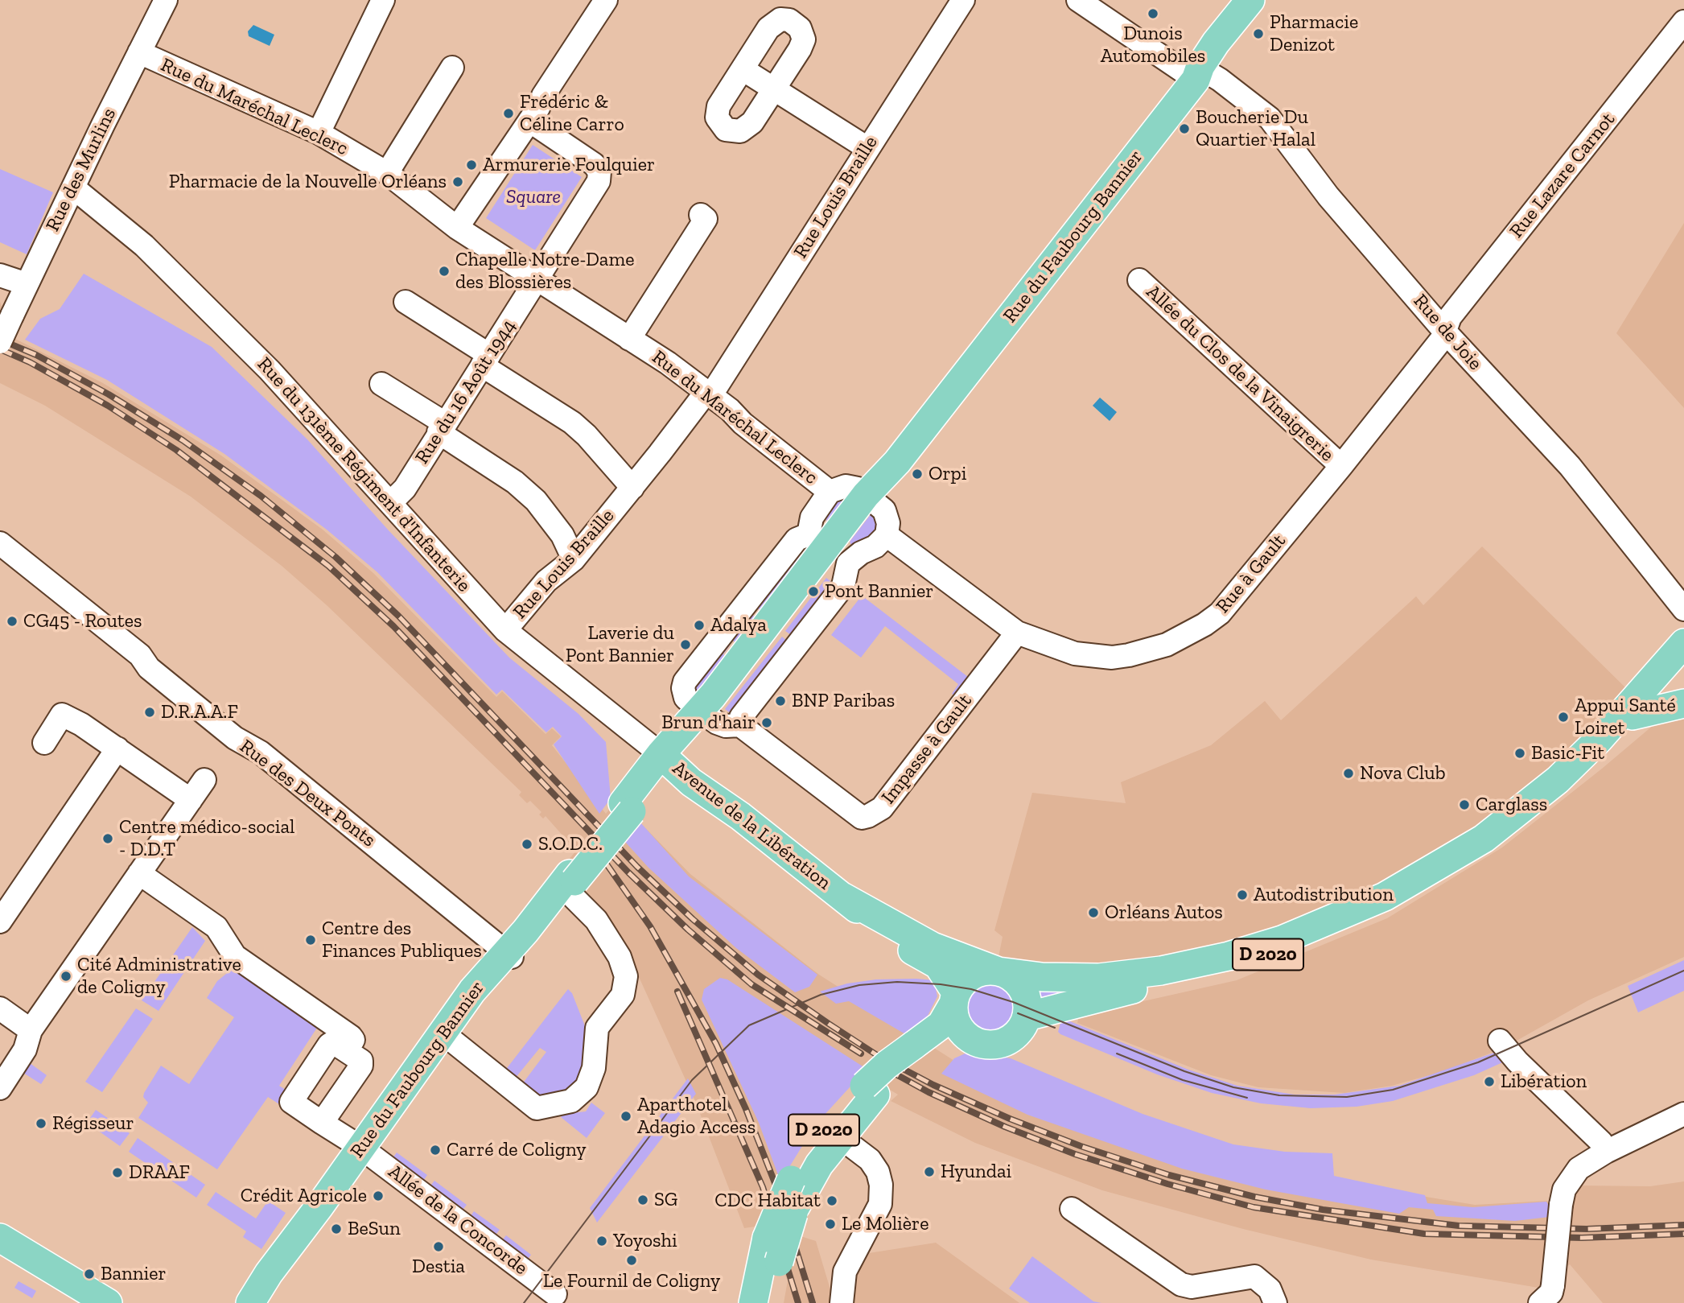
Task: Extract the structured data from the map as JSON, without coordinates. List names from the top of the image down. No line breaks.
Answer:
{"streets":{"main road":["Rue du Faubourg Bannier","Avenue de la Libération","D 2020"],"street":["Rue du Maréchal Leclerc","Rue des Murlins","Rue Lazare Carnot","Rue Louis Braille","Rue de Joie","Allée du Clos de la Vinaigrerie","Rue du 16 Août 1944","Rue du 131ème Régiment d'Infanterie","Rue à Gault","Impasse à Gault","Rue des Deux Ponts","Allée de la Concorde"]},"crossings":[["Rue du Maréchal Leclerc","Rue des Murlins"],["Rue du Maréchal Leclerc","Rue Louis Braille"],["Rue du Maréchal Leclerc","Rue du Faubourg Bannier"],["Rue du Maréchal Leclerc","Rue du 16 Août 1944"],["Rue des Murlins","Rue du 131ème Régiment d'Infanterie"],["Rue Lazare Carnot","Rue de Joie"],["Rue Lazare Carnot","Rue à Gault"],["Rue Louis Braille","Rue du 131ème Régiment d'Infanterie"],["Rue du Faubourg Bannier","Rue de Joie"],["Rue du Faubourg Bannier","Rue du 131ème Régiment d'Infanterie"],["Rue du Faubourg Bannier","Rue à Gault"],["Rue du Faubourg Bannier","Impasse à Gault"],["Rue du Faubourg Bannier","Rue des Deux Ponts"],["Rue du Faubourg Bannier","Avenue de la Libération"],["Rue du Faubourg Bannier","Allée de la Concorde"],["Rue de Joie","Rue à Gault"],["Allée du Clos de la Vinaigrerie","Rue à Gault"],["Rue du 16 Août 1944","Rue du 131ème Régiment d'Infanterie"],["Rue du 131ème Régiment d'Infanterie","Avenue de la Libération"],["Rue à Gault","Impasse à Gault"],["Avenue de la Libération","D 2020"]],"parks":["Square"],"places":["Dunois Automobiles","Pharmacie Denizot","Frédéric & Céline Carro","Boucherie Du Quartier Halal","Armurerie Foulquier","Pharmacie de la Nouvelle Orléans","Chapelle Notre-Dame des Blossières","Orpi","Pont Bannier","CG45 - Routes","Adalya","Laverie du Pont Bannier","BNP Paribas","D.R.A.A.F","Appui Santé Loiret","Brun d'hair","Basic-Fit","Nova Club","Carglass","Centre médico-social - D.D.T","S.O.D.C.","Autodistribution","Orléans Autos","Centre des Finances Publiques","Cité Administrative de Coligny","Libération","Aparthotel Adagio Access","Régisseur","Carré de Coligny","Hyundai","DRAAF","Crédit Agricole","SG","CDC Habitat","Le Molière","BeSun","Yoyoshi","Destia","Le Fournil de Coligny","Bannier"]}
